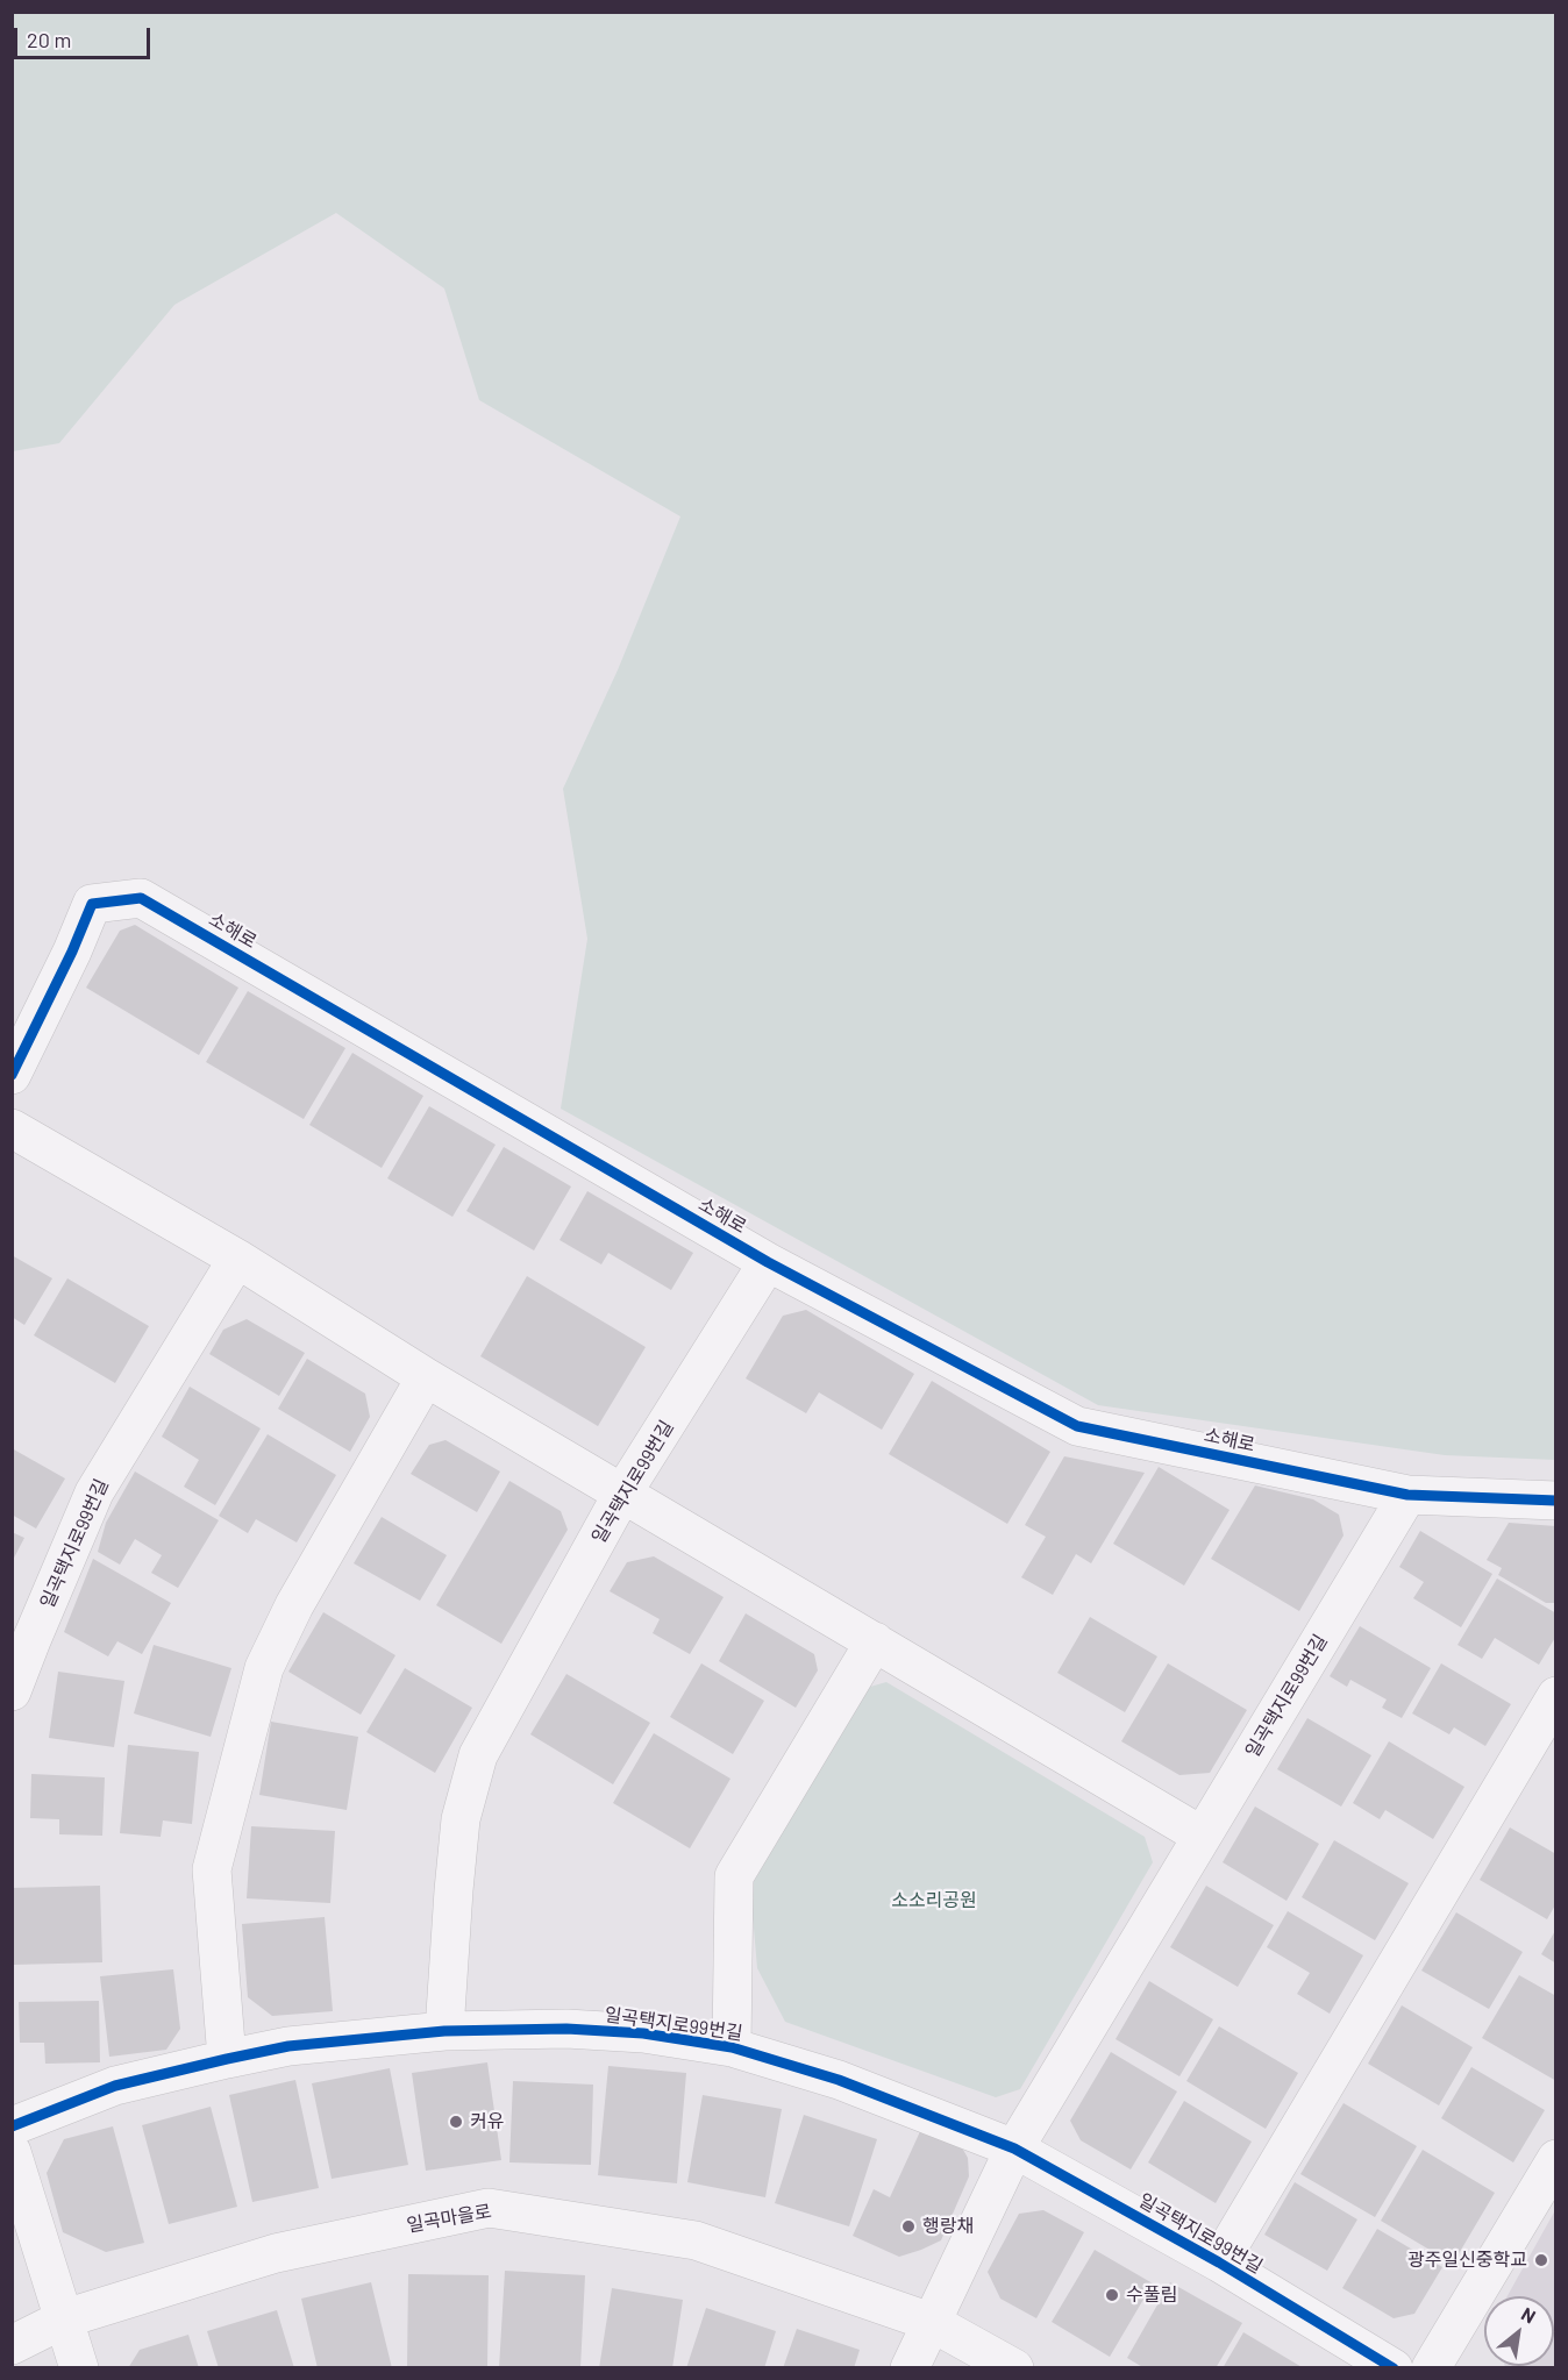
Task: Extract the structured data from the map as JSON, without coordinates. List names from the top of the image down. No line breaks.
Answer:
{"streets":{"street":["소해로","일곡택지로99번길","일곡마을로"]},"crossings":[["소해로","일곡택지로99번길"]],"parks":["소소리공원"],"places":["커유","행랑채","광주일신중학교","수풀림"],"scale_bar":"20 m","north":"top right"}
